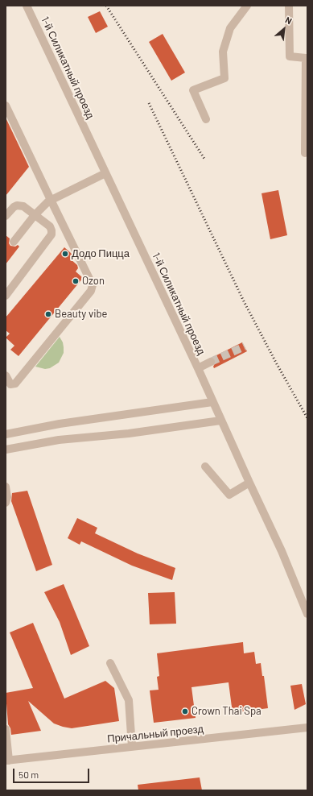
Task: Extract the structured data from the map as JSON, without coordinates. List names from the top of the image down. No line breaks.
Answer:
{"streets":{"street":["1-й Силикатный проезд","Причальный проезд"]},"places":["Додо Пицца","Ozon","Beauty vibe","Crown Thai Spa"],"scale_bar":"50 m","north":"top right"}
